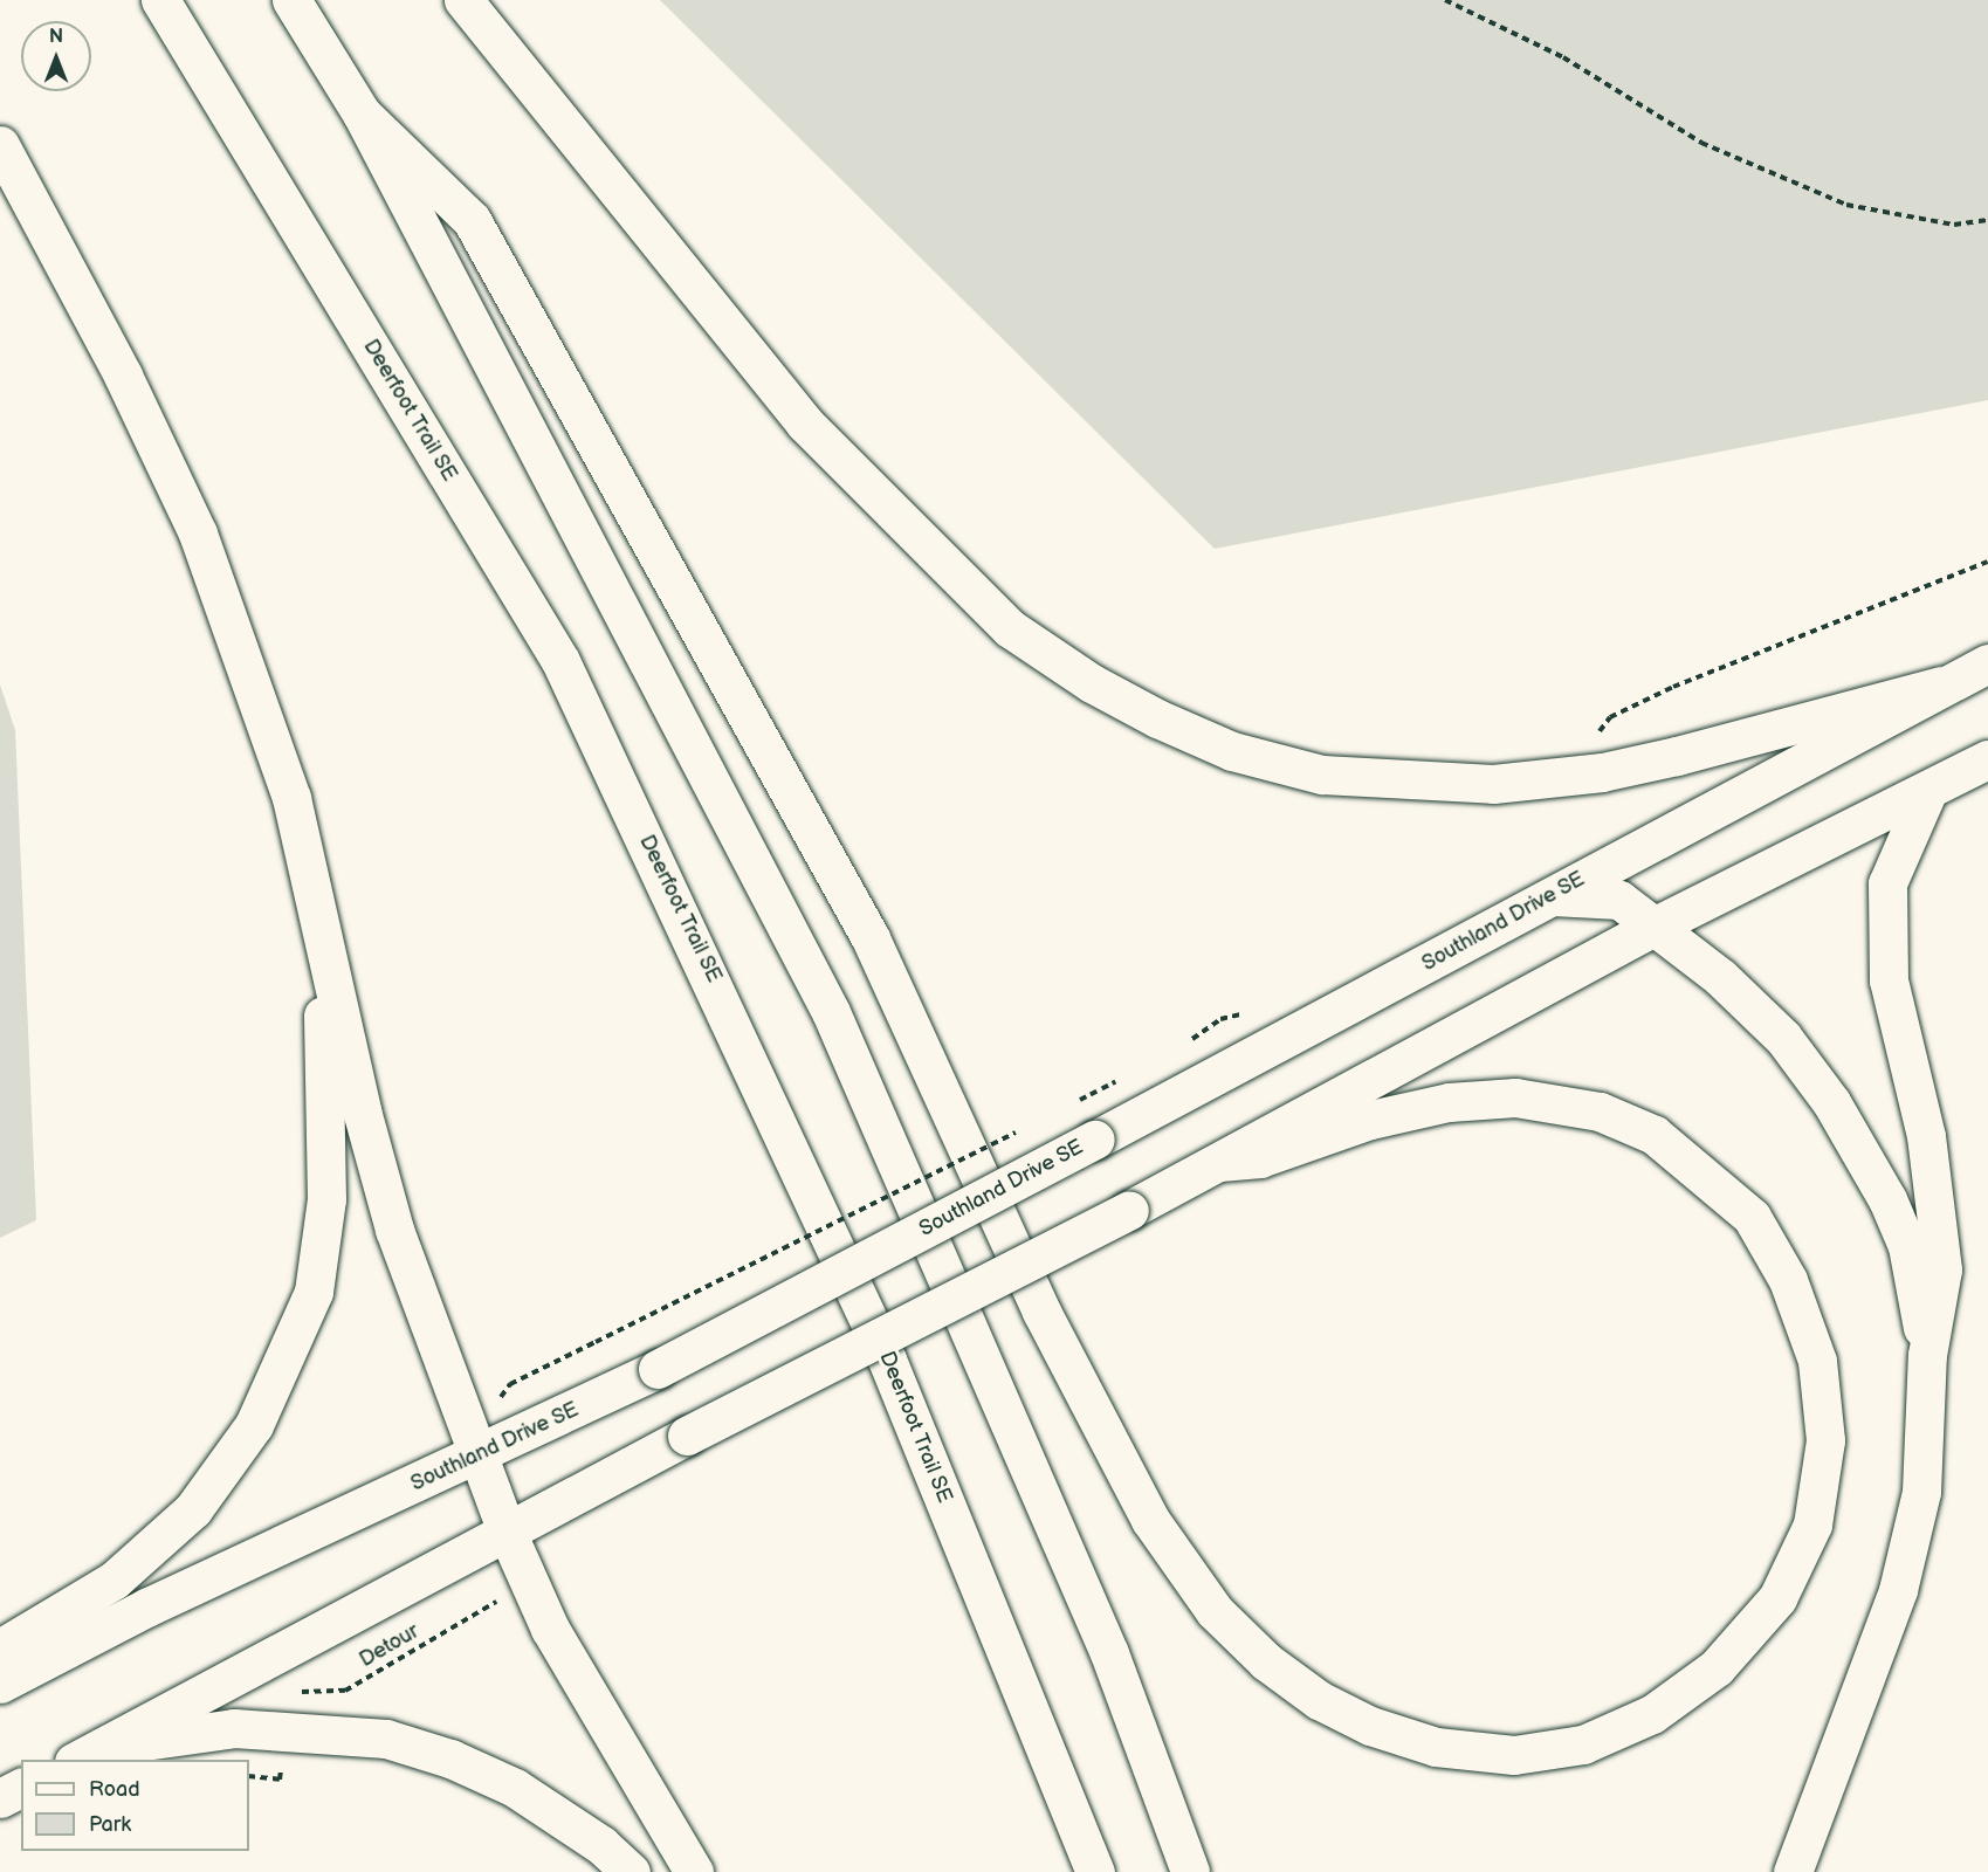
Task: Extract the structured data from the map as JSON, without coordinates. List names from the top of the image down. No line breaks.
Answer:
{"streets":{"main road":["Deerfoot Trail SE","Southland Drive SE"],"path":["Detour"]},"legend":["Road","Park"],"north":"top"}
